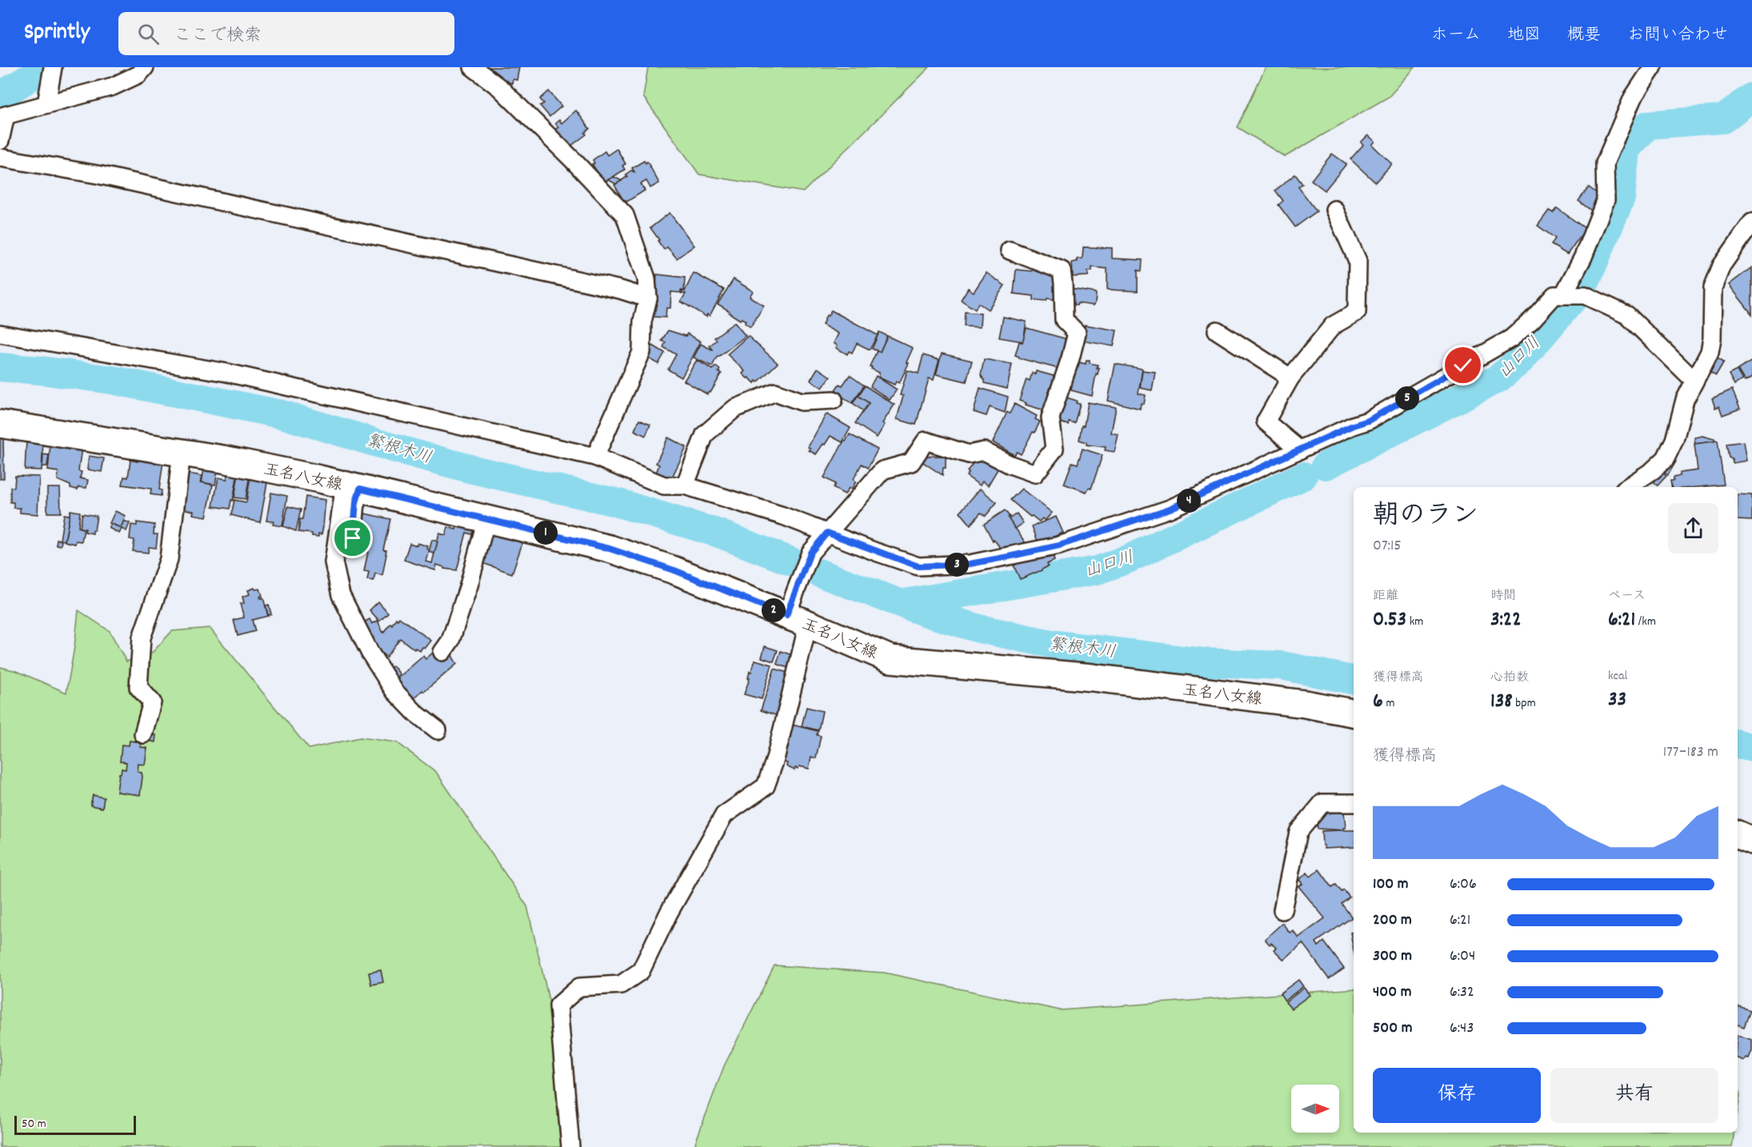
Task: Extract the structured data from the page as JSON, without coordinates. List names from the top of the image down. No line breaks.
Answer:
{"streets":{"main road":["玉名八女線"]},"water":["山口川","繁根木川"],"scale_bar":"50 m","north":"right","page":{"header":"Sprintly","search":"ここで検索","nav":["ホーム","地図","概要","お問い合わせ"],"pins":["5","4","1","3","2"],"heading":["朝のラン","07:15"],"stats":[["距離","0.53 km"],["時間","3:22"],["ペース","6:21 /km"],["獲得標高","6 m"],["心拍数","138 bpm"],["kcal","33"]],"chart":["獲得標高","177–183 m"],"list":[{"name":"100 m","note":"6:06"},{"name":"200 m","note":"6:21"},{"name":"300 m","note":"6:04"},{"name":"400 m","note":"6:32"},{"name":"500 m","note":"6:43"}],"buttons":["保存","共有"],"scale":"50 m"}}
